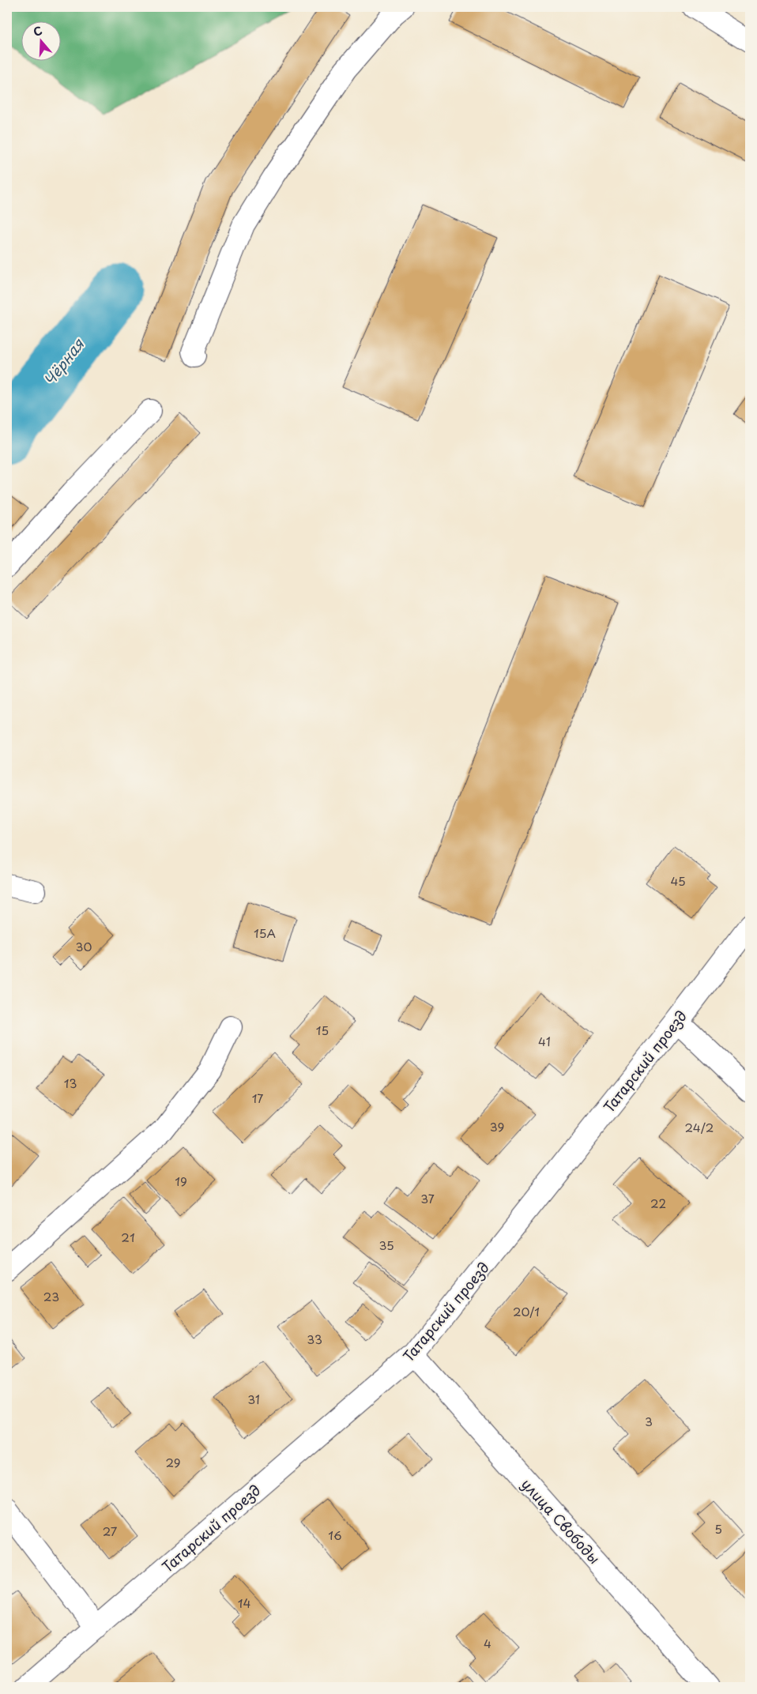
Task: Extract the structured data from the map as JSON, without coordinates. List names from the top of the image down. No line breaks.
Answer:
{"streets":{"street":["Татарский проезд","улица Свободы"]},"crossings":[["Татарский проезд","улица Свободы"]],"water":["Чёрная"],"house_numbers":["45","15А","30","15","41","13","17","39","24/2","19","37","22","21","35","23","20/1","33","31","3","29","5","27","16","14","4"],"north":"top"}
